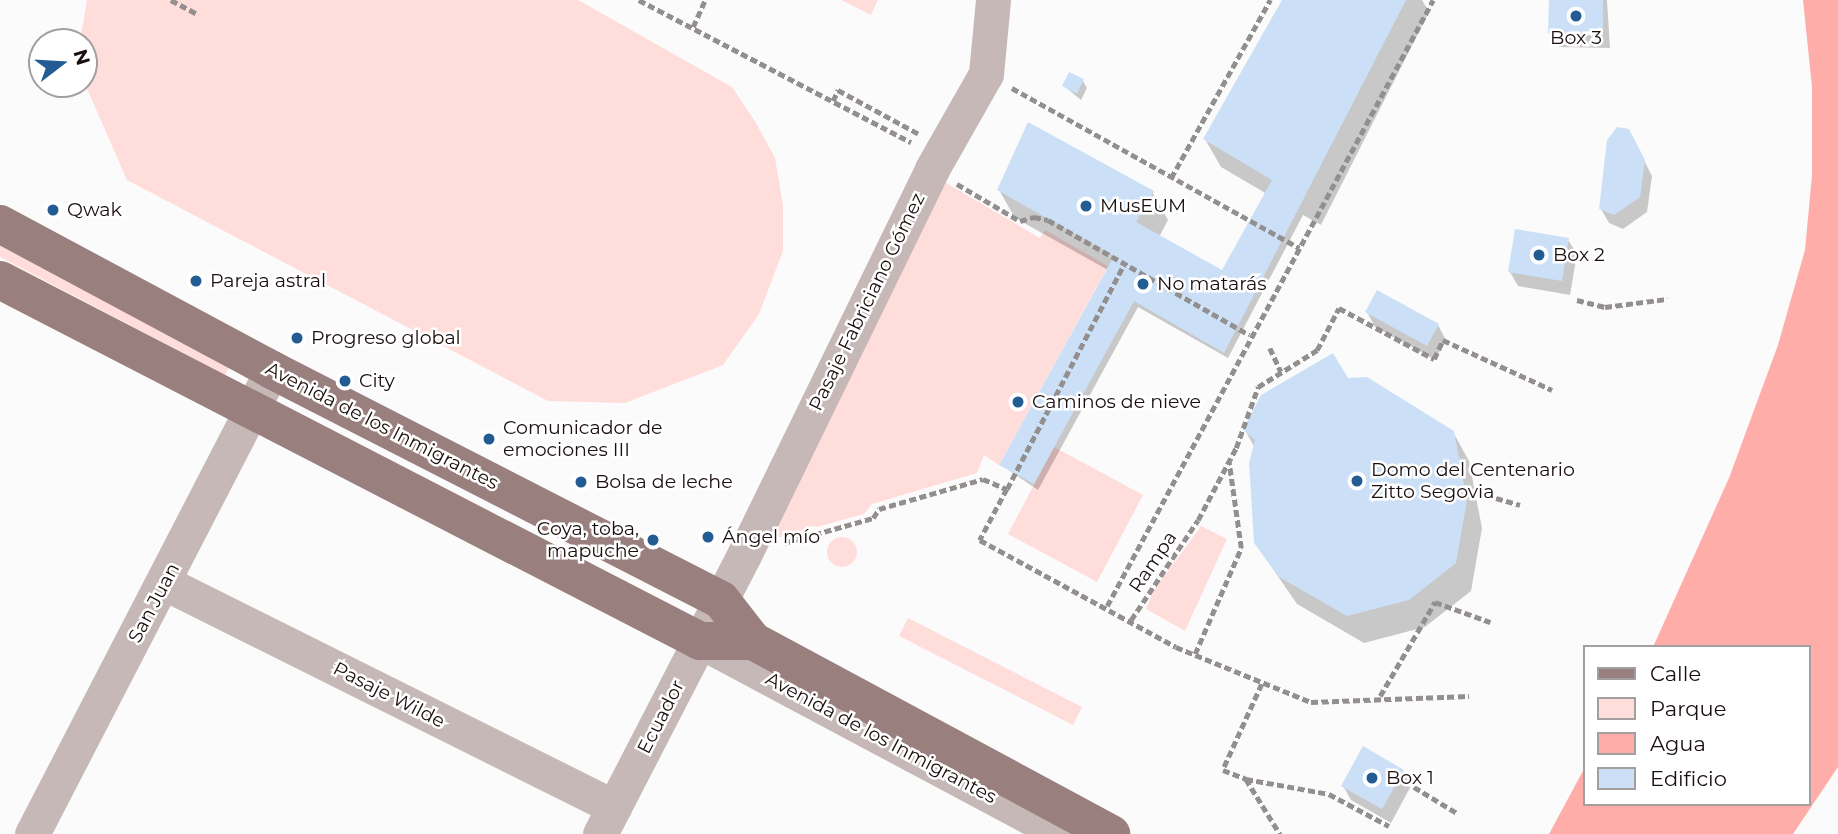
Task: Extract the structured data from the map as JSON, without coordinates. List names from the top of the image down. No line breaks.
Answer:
{"streets":{"main road":["Avenida de los Inmigrantes"],"street":["Pasaje Fabriciano Gómez","San Juan","Pasaje Wilde","Ecuador"],"path":["Rampa"]},"crossings":[["Pasaje Fabriciano Gómez","Avenida de los Inmigrantes"],["Pasaje Fabriciano Gómez","Ecuador"],["Avenida de los Inmigrantes","San Juan"],["Avenida de los Inmigrantes","Ecuador"],["San Juan","Pasaje Wilde"],["Pasaje Wilde","Ecuador"]],"places":["Box 3","MusEUM","Qwak","Box 2","Pareja astral","No matarás","Progreso global","City","Caminos de nieve","Comunicador de emociones III","Domo del Centenario Zitto Segovia","Bolsa de leche","Ángel mío","Coya, toba, mapuche","Box 1"],"legend":["Calle","Parque","Agua","Edificio"],"north":"right"}
